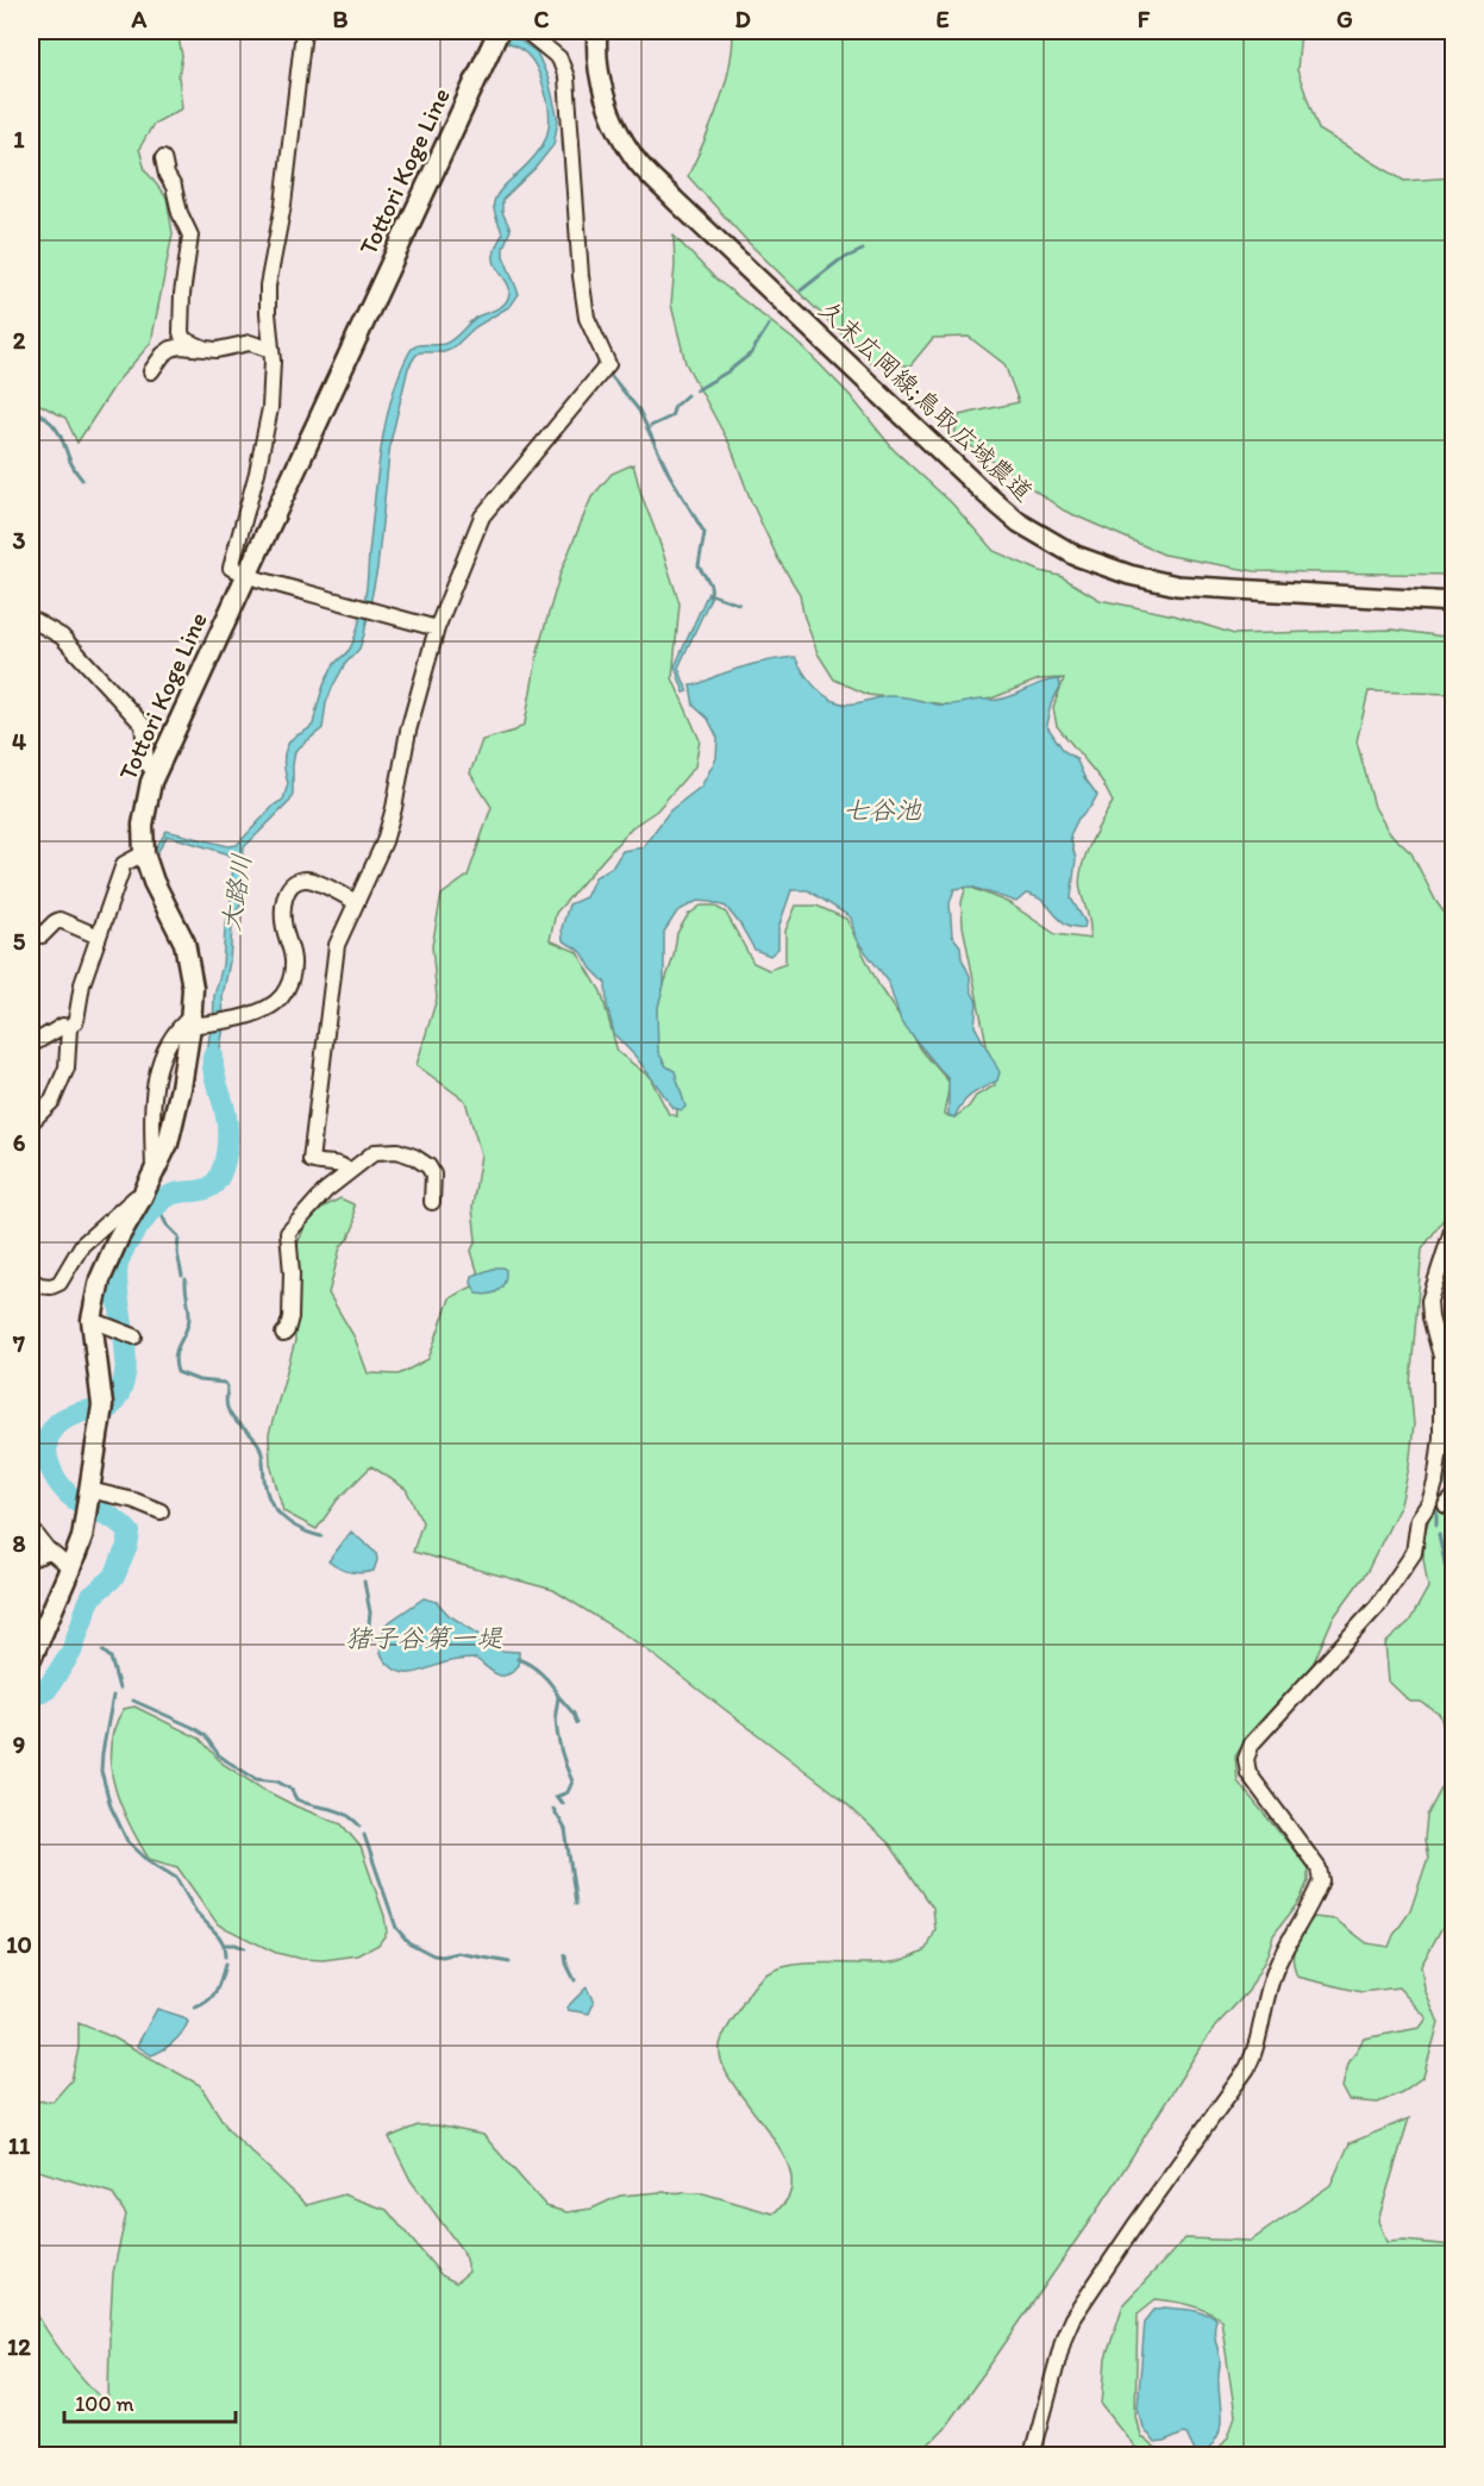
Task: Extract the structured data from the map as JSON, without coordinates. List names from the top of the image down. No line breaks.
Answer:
{"streets":{"main road":["Tottori Koge Line"],"street":["久末広岡線;鳥取広域農道"]},"water":["七谷池","大路川","猪子谷第一堤"],"scale_bar":"100 m","grid":{"columns":["A","B","C","D","E","F","G"],"rows":["1","2","3","4","5","6","7","8","9","10","11","12"]}}
